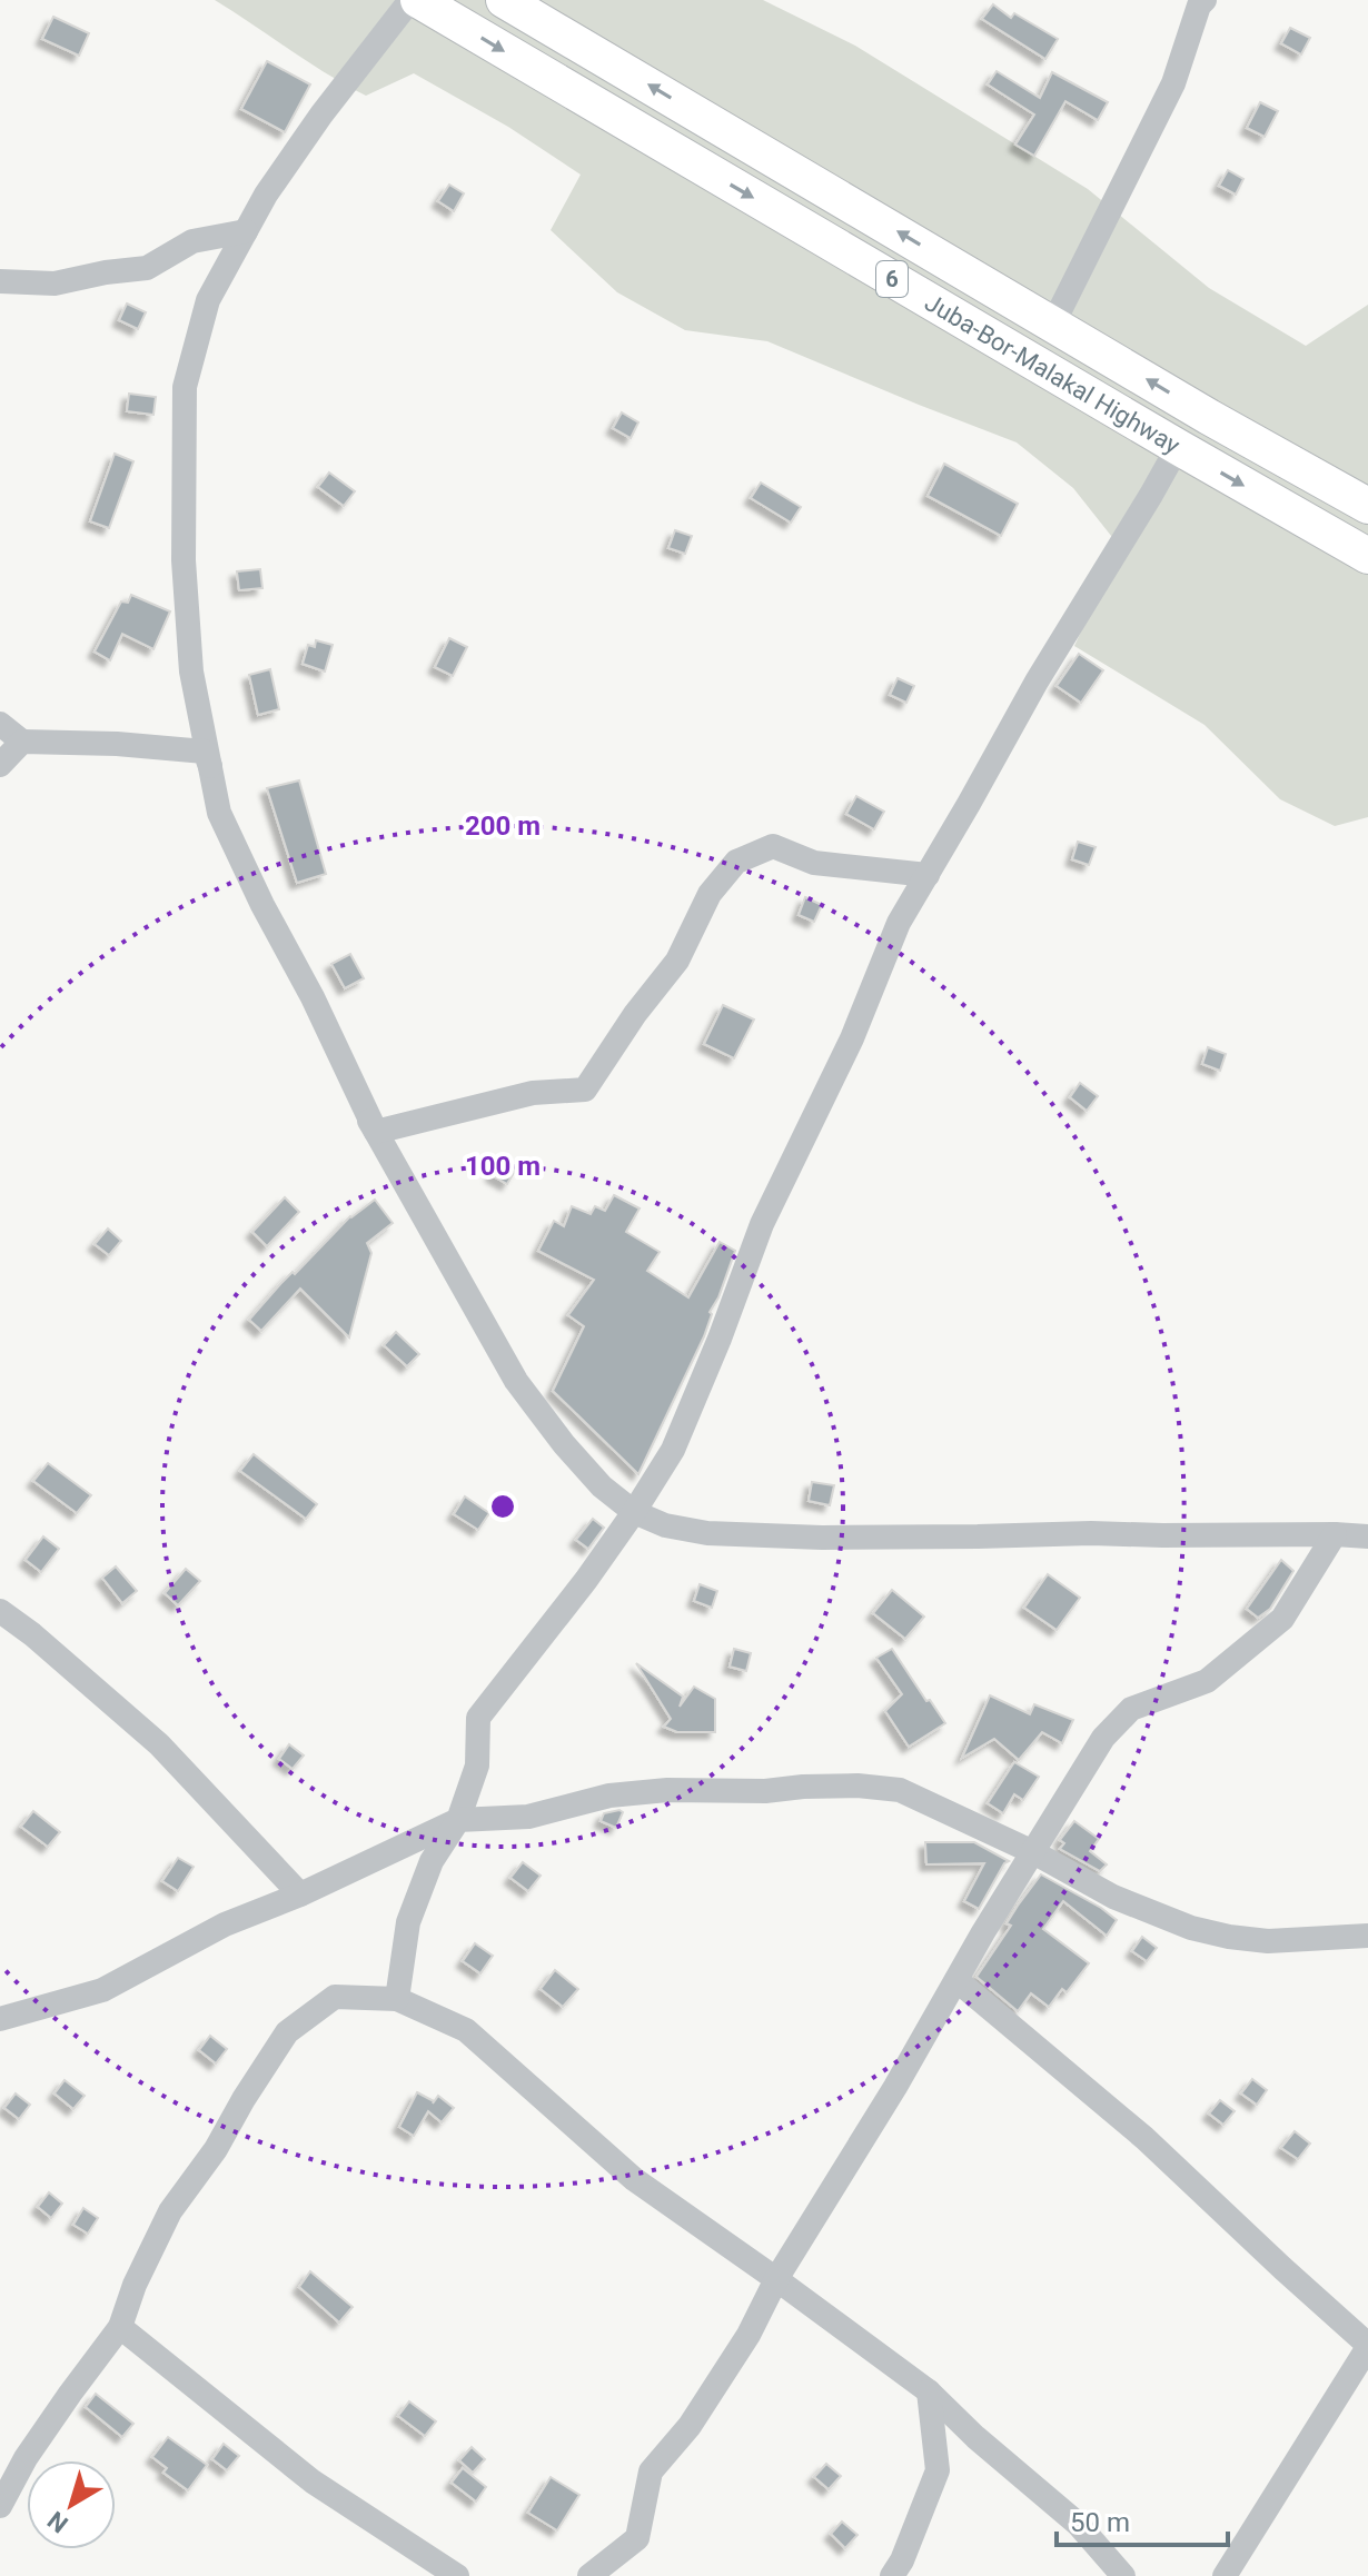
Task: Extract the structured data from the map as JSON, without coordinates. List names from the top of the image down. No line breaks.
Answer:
{"streets":{"highway":["6","Juba-Bor-Malakal Highway"]},"scale_bar":"50 m","north":"bottom left","rings":["200 m","100 m"]}
